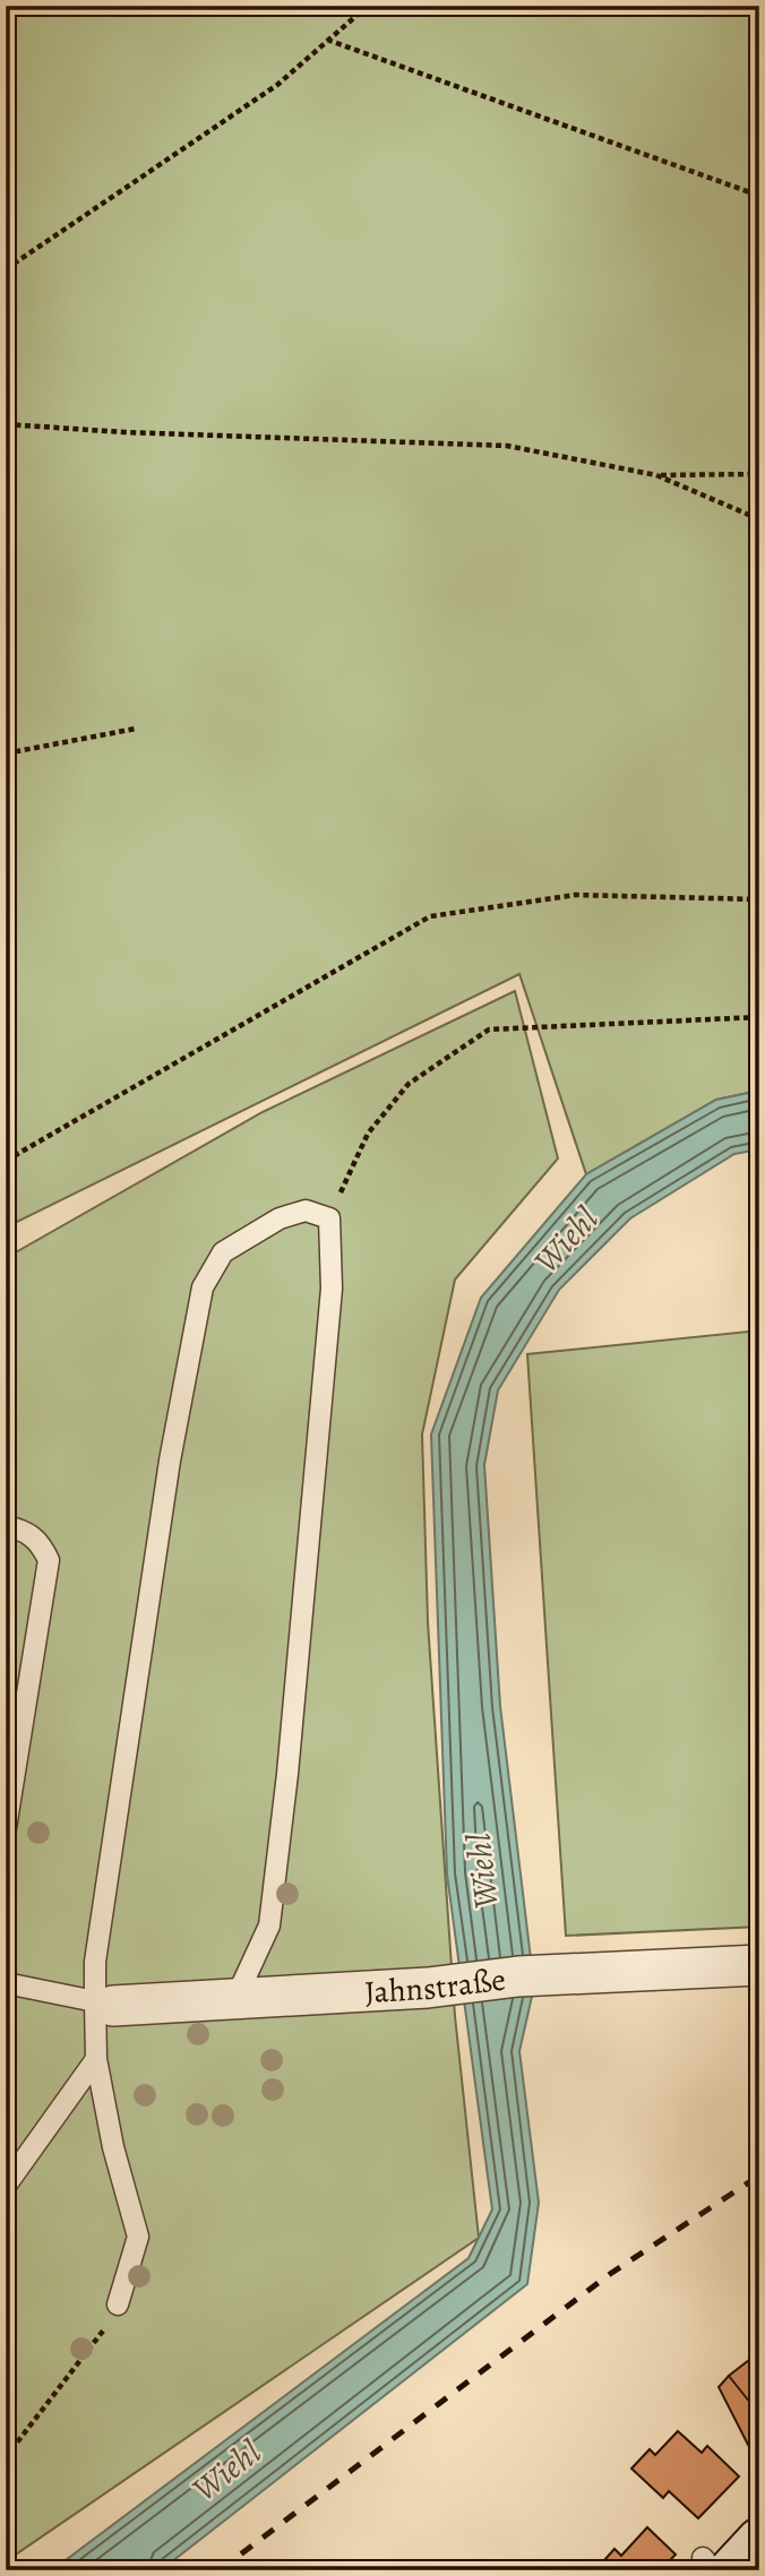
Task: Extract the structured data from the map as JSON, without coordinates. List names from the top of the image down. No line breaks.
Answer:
{"streets":{"street":["Jahnstraße"]},"water":["Wiehl"]}
